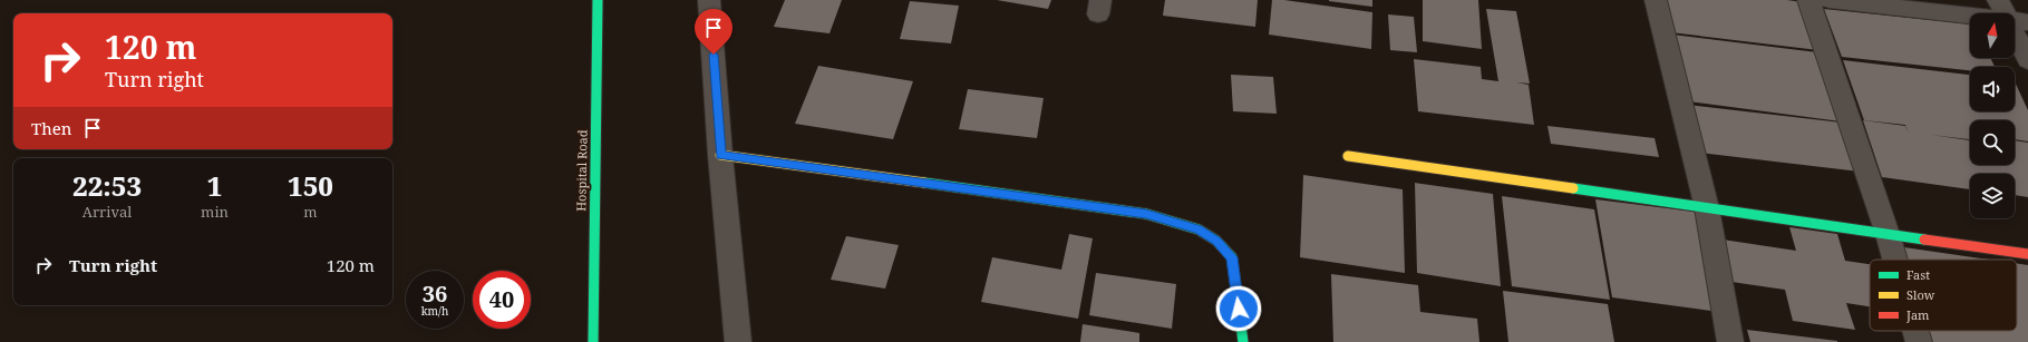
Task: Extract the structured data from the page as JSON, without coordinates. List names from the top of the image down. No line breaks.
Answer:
{"streets":{"street":["Hospital Road"]},"legend":["Fast","Slow","Jam"],"north":"top","page":{"turn":["120 m","Turn right"],"then":"Then","eta":["22:53","Arrival","1","min","150","m"],"list":[{"name":"Turn right","value":"120 m"}],"speed":"36 km/h","limit":"40"}}
